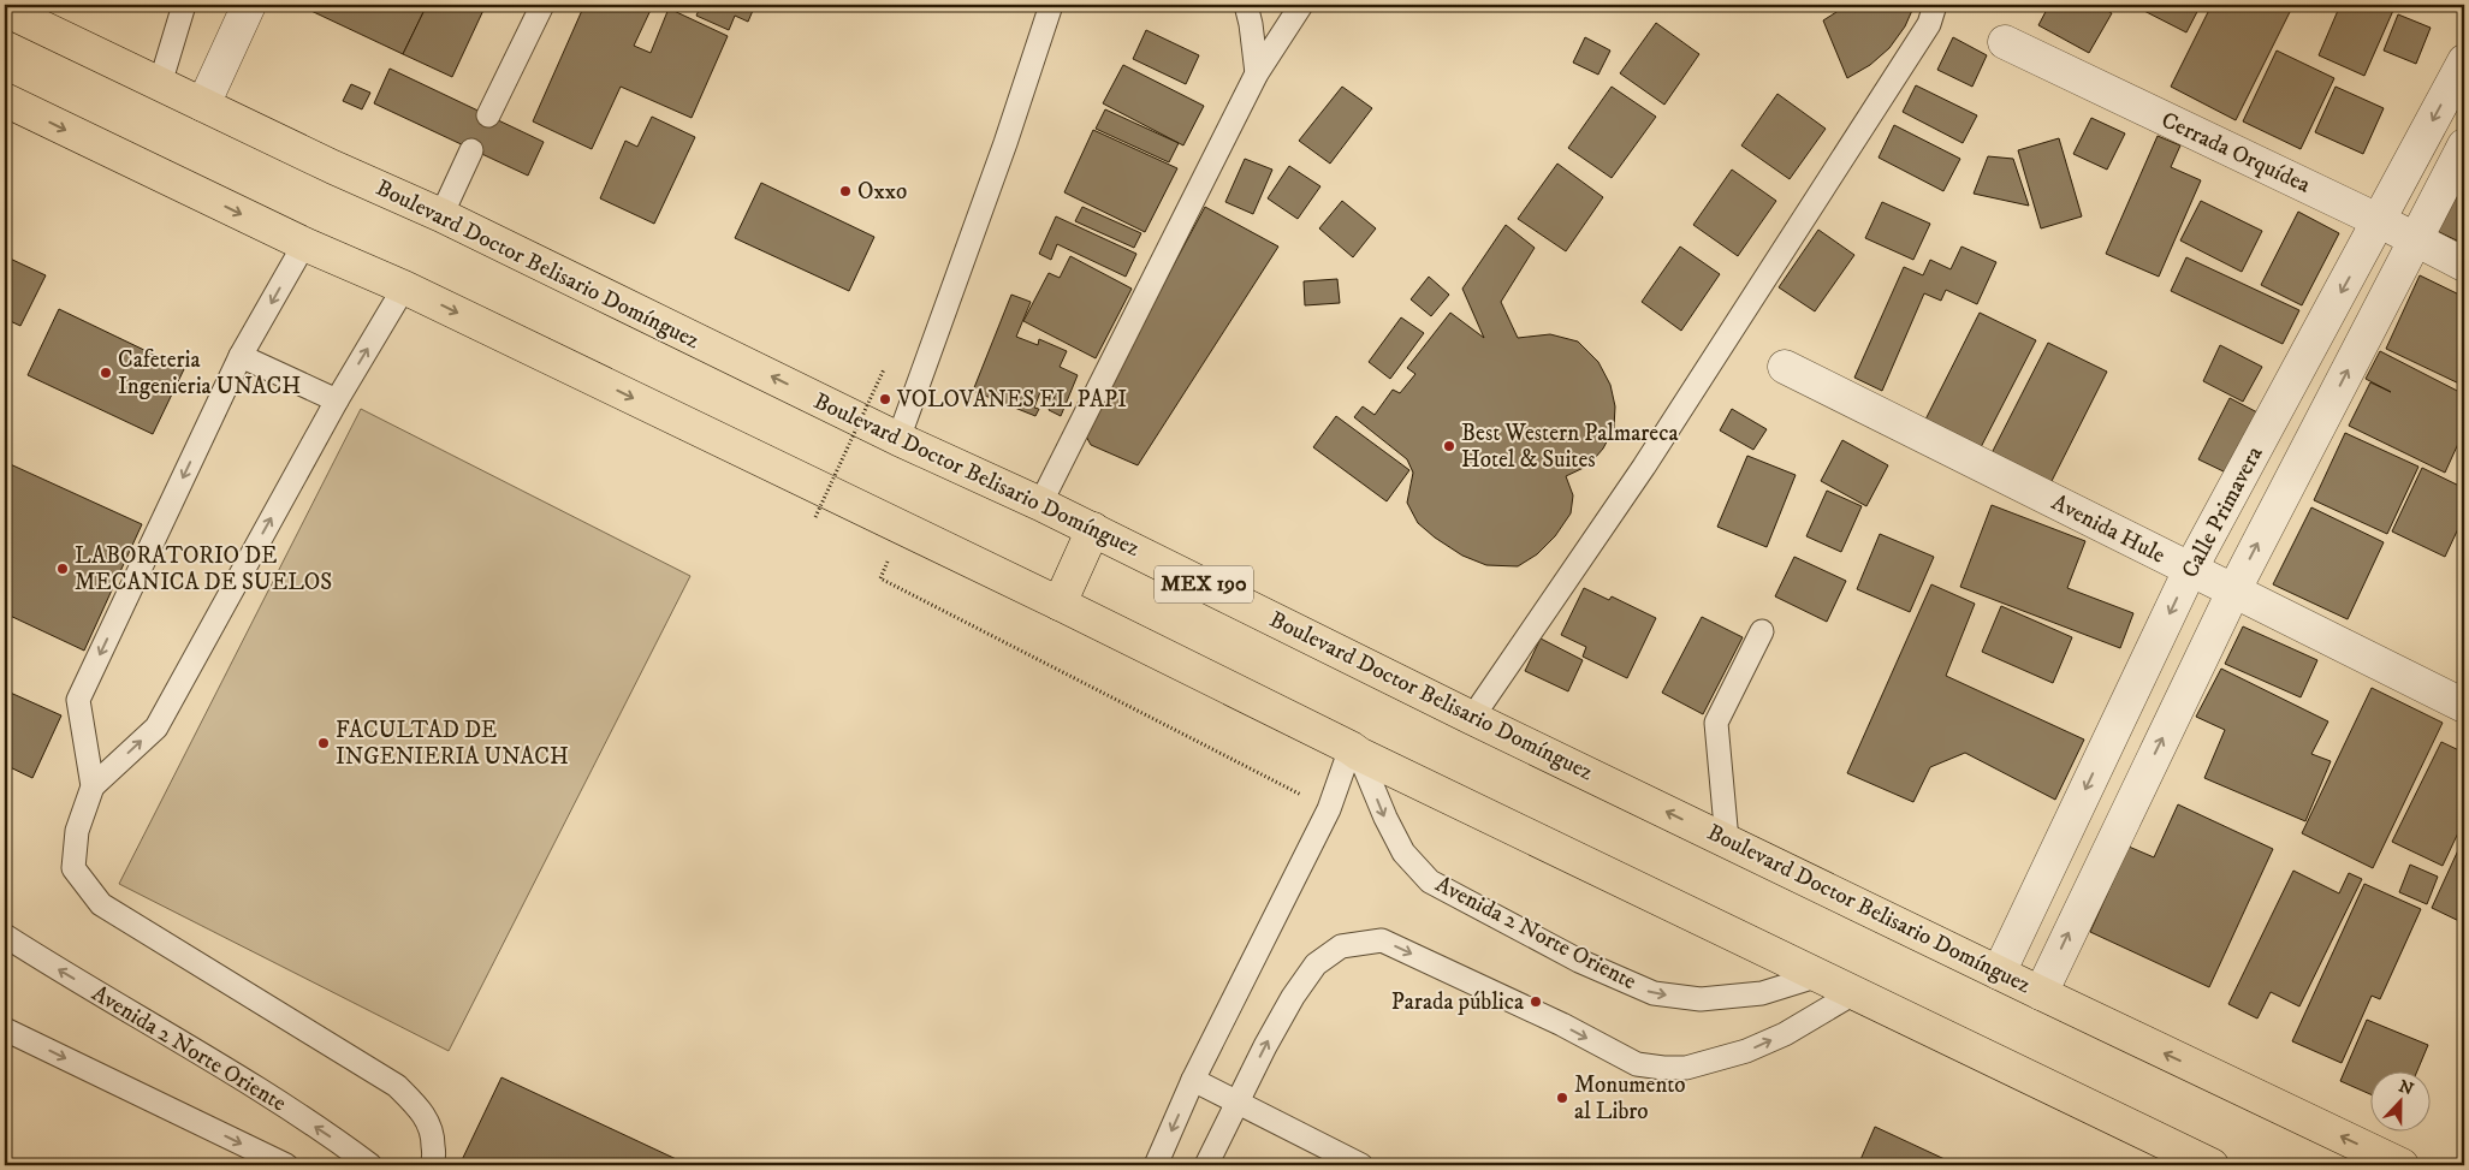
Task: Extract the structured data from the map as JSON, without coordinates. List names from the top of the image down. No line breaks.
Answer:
{"streets":{"main road":["Boulevard Doctor Belisario Domínguez","MEX 190"],"street":["Cerrada Orquídea","Calle Primavera","Avenida Hule"],"lane":["Avenida 2 Norte Oriente"]},"crossings":[["Cerrada Orquídea","Calle Primavera"],["Boulevard Doctor Belisario Domínguez","Calle Primavera"],["Calle Primavera","Avenida Hule"]],"places":["Oxxo","Cafeteria Ingenieria UNACH","VOLOVANES EL PAPI","Best Western Palmareca Hotel & Suites","LABORATORIO DE MECANICA DE SUELOS","FACULTAD DE INGENIERIA UNACH","Parada pública","Monumento al Libro"],"north":"top"}
